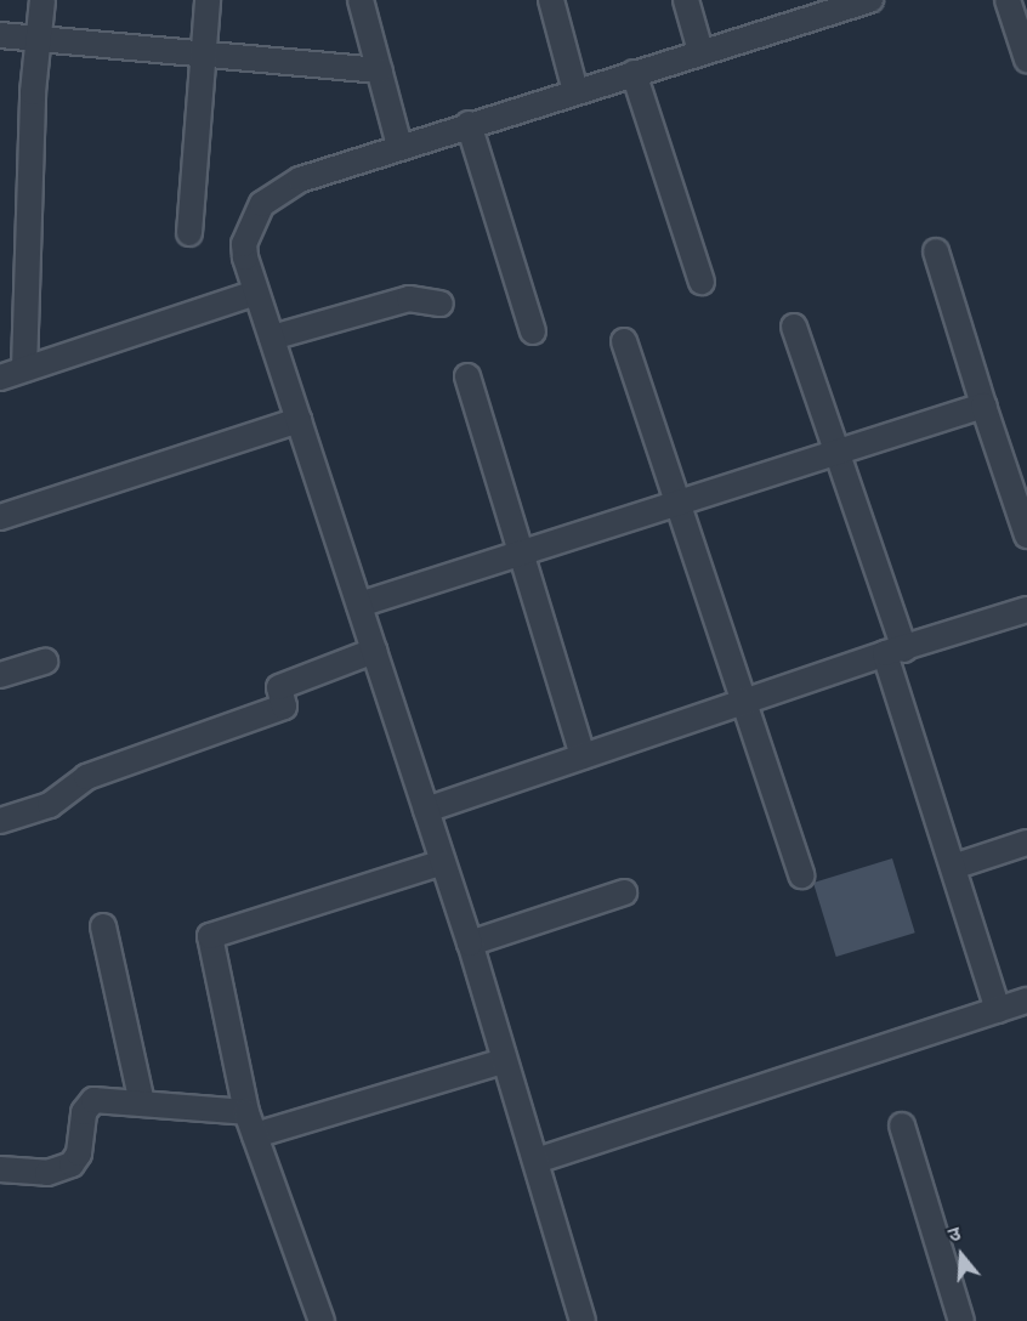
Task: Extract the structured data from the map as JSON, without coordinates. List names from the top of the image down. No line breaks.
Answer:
{"north":"top"}
